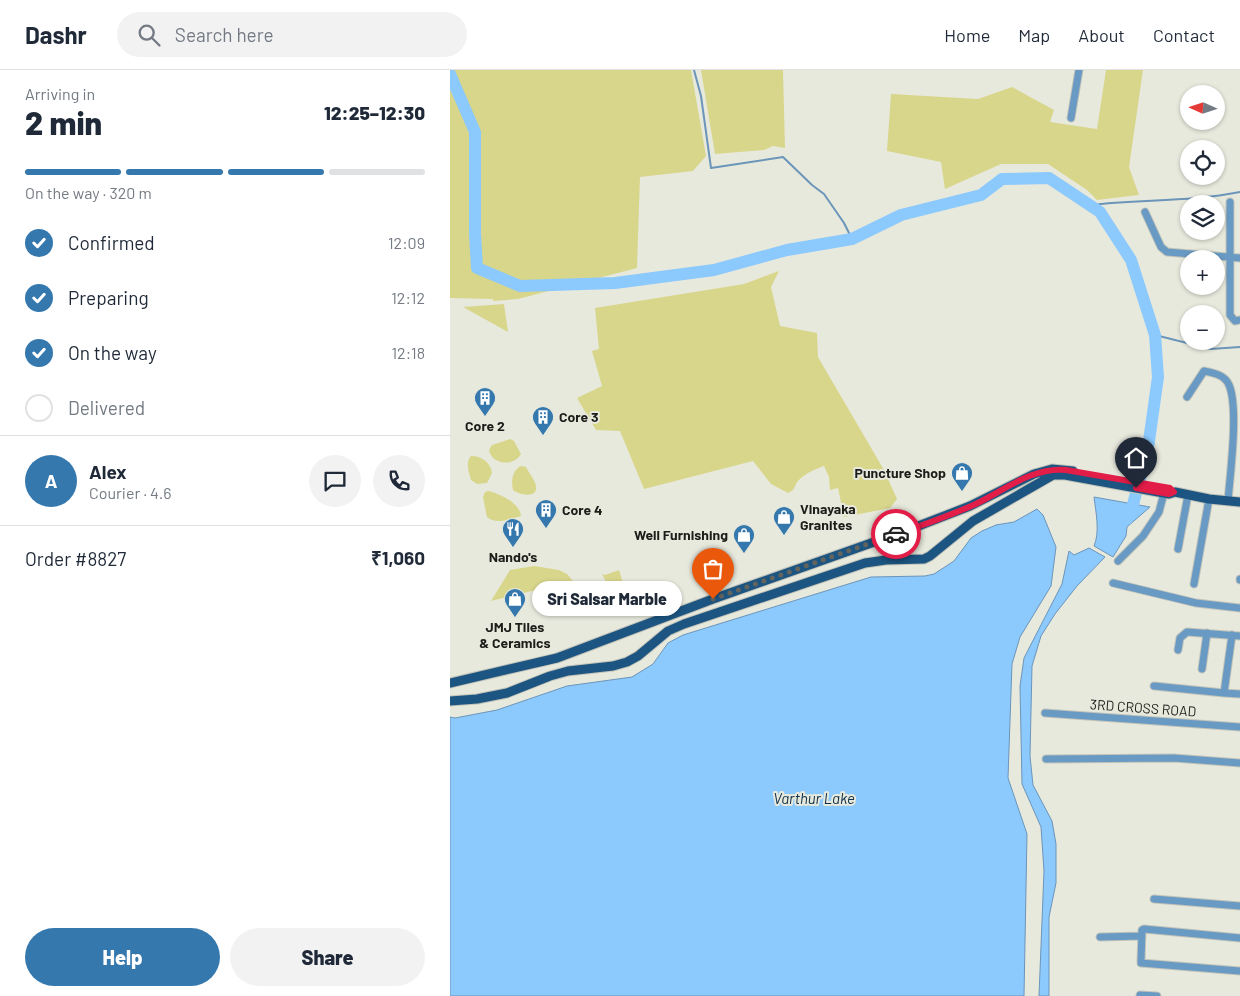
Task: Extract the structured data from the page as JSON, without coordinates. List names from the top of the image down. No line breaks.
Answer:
{"streets":{"street":["3RD CROSS ROAD"]},"water":["Varthur Lake"],"places":{"building":["Core 2","Core 3","Core 4"],"shop":["Puncture Shop","Vinayaka Granites","Well Furnishing","JMJ Tiles & Ceramics"],"restaurant":["Nando's"],"other":["Sri Salsar Marble"]},"north":"left","page":{"header":"Dashr","search":"Search here","nav":["Home","Map","About","Contact"],"heading":["2 min","Arriving in","12:25–12:30"],"panel":["Alex","Courier · 4.6","Order #8827","₹1,060"],"map_buttons":["+","−"],"bar":"On the way · 320 m","list":[["Confirmed","12:09"],["Preparing","12:12"],["On the way","12:18"],"Delivered"],"round":"A","bubble":"Sri Salsar Marble","buttons":["Help","Share"]}}
